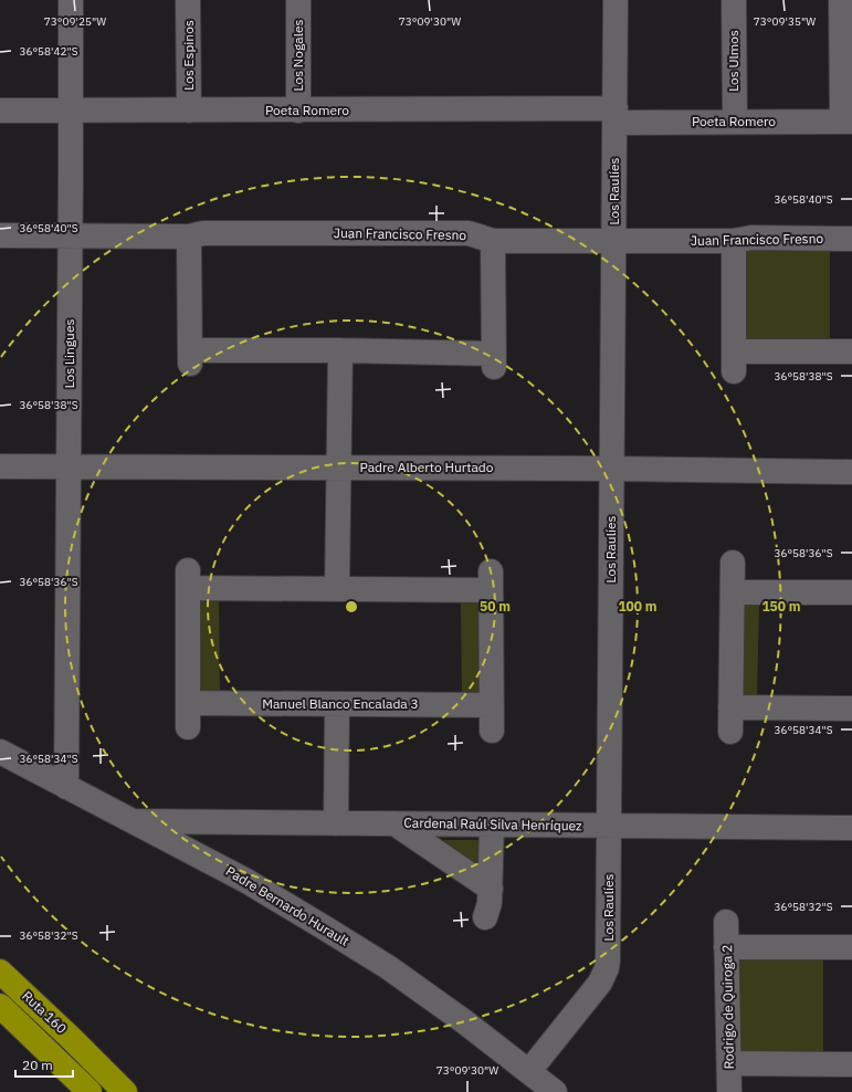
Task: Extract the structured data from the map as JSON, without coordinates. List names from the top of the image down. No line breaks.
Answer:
{"streets":{"highway":["Ruta 160"],"street":["Los Espinos","Los Nogales","Los Ulmos","Poeta Romero","Los Raulíes","Juan Francisco Fresno","Los Lingues","Padre Alberto Hurtado","Manuel Blanco Encalada 3","Cardenal Raúl Silva Henríquez","Padre Bernardo Hurault","Rodrigo de Quiroga 2"]},"crossings":[["Los Espinos","Poeta Romero"],["Los Nogales","Poeta Romero"],["Los Ulmos","Poeta Romero"],["Poeta Romero","Los Raulíes"],["Poeta Romero","Los Lingues"],["Los Raulíes","Juan Francisco Fresno"],["Los Raulíes","Padre Alberto Hurtado"],["Los Raulíes","Cardenal Raúl Silva Henríquez"],["Los Raulíes","Padre Bernardo Hurault"],["Juan Francisco Fresno","Los Lingues"],["Los Lingues","Padre Alberto Hurtado"],["Los Lingues","Padre Bernardo Hurault"],["Cardenal Raúl Silva Henríquez","Padre Bernardo Hurault"]],"scale_bar":"20 m","coordinates":["73°09'25\"W","73°09'30\"W","73°09'35\"W","36°58'42\"S","36°58'40\"S","36°58'38\"S","36°58'36\"S","36°58'34\"S","36°58'32\"S"],"rings":["50 m","100 m","150 m"]}
